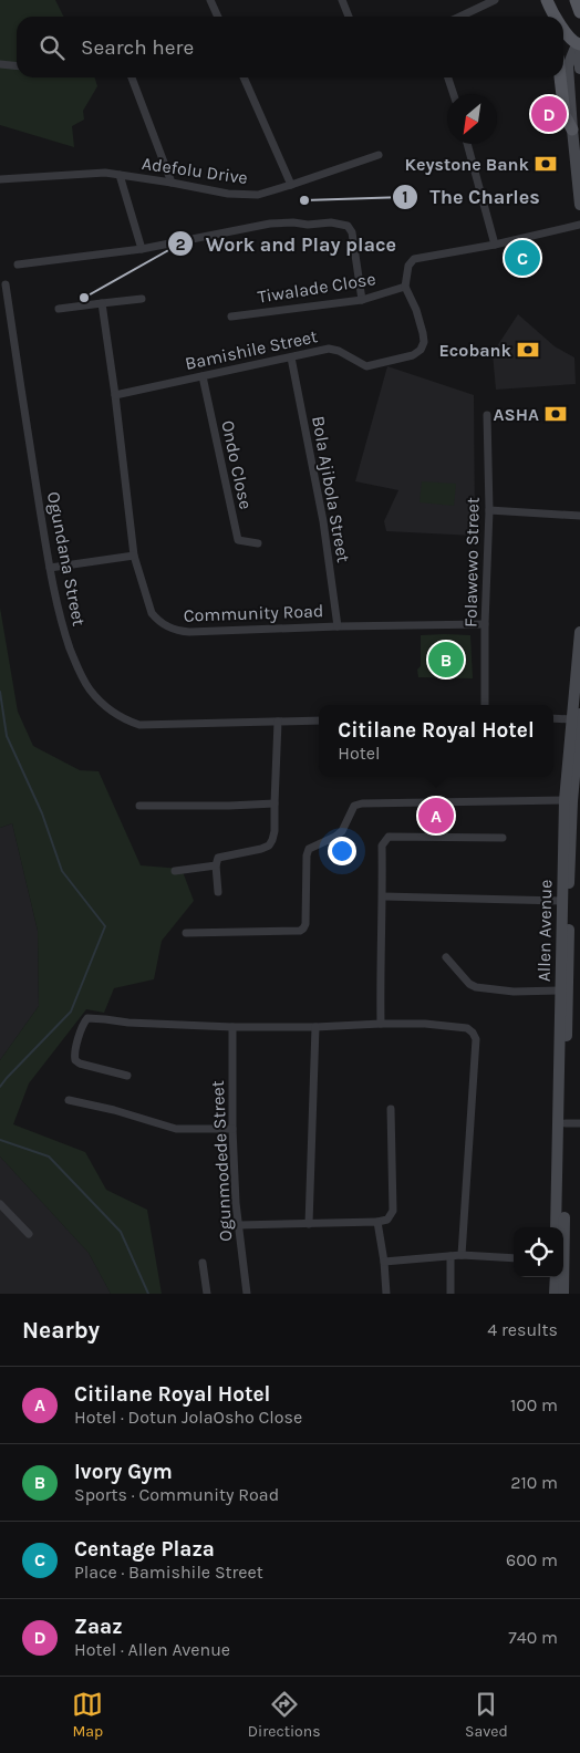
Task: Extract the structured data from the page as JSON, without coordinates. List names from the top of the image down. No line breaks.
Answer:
{"streets":{"main road":["Allen Avenue"],"street":["Adefolu Drive","Tiwalade Close","Bamishile Street","Ondo Close","Bola Ajibola Street","Ogundana Street","Folawewo Street","Community Road","Ogunmodede Street"]},"crossings":[["Tiwalade Close","Bamishile Street"],["Bamishile Street","Ondo Close"],["Bamishile Street","Bola Ajibola Street"],["Bamishile Street","Community Road"],["Bola Ajibola Street","Community Road"],["Folawewo Street","Community Road"]],"places":{"bank":["Keystone Bank","Ecobank","ASHA"],"other":["The Charles","Work and Play place"]},"north":"bottom left","page":{"search":"Search here","pins":["D","C","B","A"],"popup":["Citilane Royal Hotel","Hotel"],"heading":["Nearby","4 results"],"list":[{"mark":"A","name":"Citilane Royal Hotel","note":"Hotel · Dotun JolaOsho Close","value":"100 m"},{"mark":"B","name":"Ivory Gym","note":"Sports · Community Road","value":"210 m"},{"mark":"C","name":"Centage Plaza","note":"Place · Bamishile Street","value":"600 m"},{"mark":"D","name":"Zaaz","note":"Hotel · Allen Avenue","value":"740 m"}],"nav":["Map","Directions","Saved"]}}
